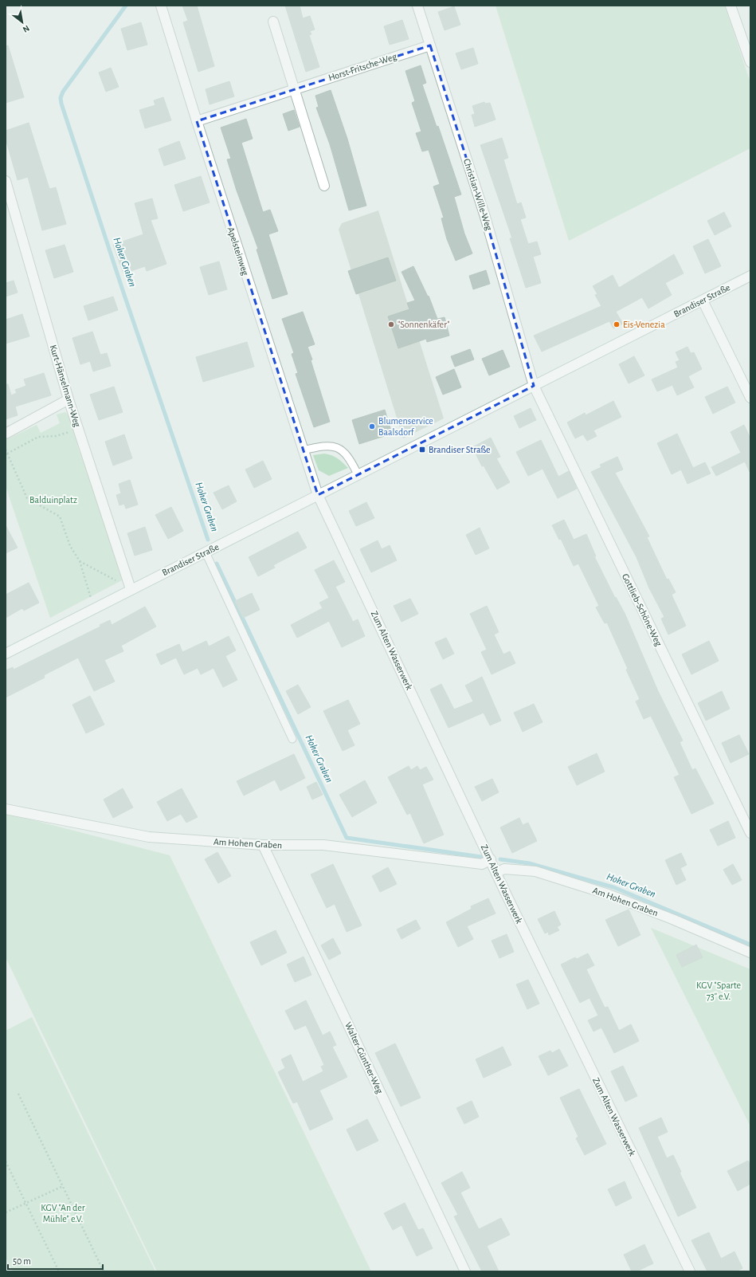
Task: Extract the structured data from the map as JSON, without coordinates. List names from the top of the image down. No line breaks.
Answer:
{"streets":{"street":["Horst-Fritsche-Weg","Christian-Wille-Weg","Apelsteinweg","Brandiser Straße","Kurt-Hänselmann-Weg","Gottlieb-Schöne-Weg","Zum Alten Wasserwerk","Am Hohen Graben","Walter-Günther-Weg"]},"crossings":[["Horst-Fritsche-Weg","Christian-Wille-Weg"],["Horst-Fritsche-Weg","Apelsteinweg"],["Christian-Wille-Weg","Brandiser Straße"],["Christian-Wille-Weg","Gottlieb-Schöne-Weg"],["Apelsteinweg","Brandiser Straße"],["Apelsteinweg","Zum Alten Wasserwerk"],["Brandiser Straße","Kurt-Hänselmann-Weg"],["Brandiser Straße","Gottlieb-Schöne-Weg"],["Brandiser Straße","Zum Alten Wasserwerk"],["Zum Alten Wasserwerk","Am Hohen Graben"],["Am Hohen Graben","Walter-Günther-Weg"]],"water":["Hoher Graben"],"parks":["Balduinplatz","KGV \"Sparte 73\" e.V.","KGV \"An der Mühle\" e.V."],"places":{"other":["\"Sonnenkäfer\"","Eis-Venezia","Blumenservice Baalsdorf"],"transit":["Brandiser Straße"]},"scale_bar":"50 m","north":"bottom right"}
